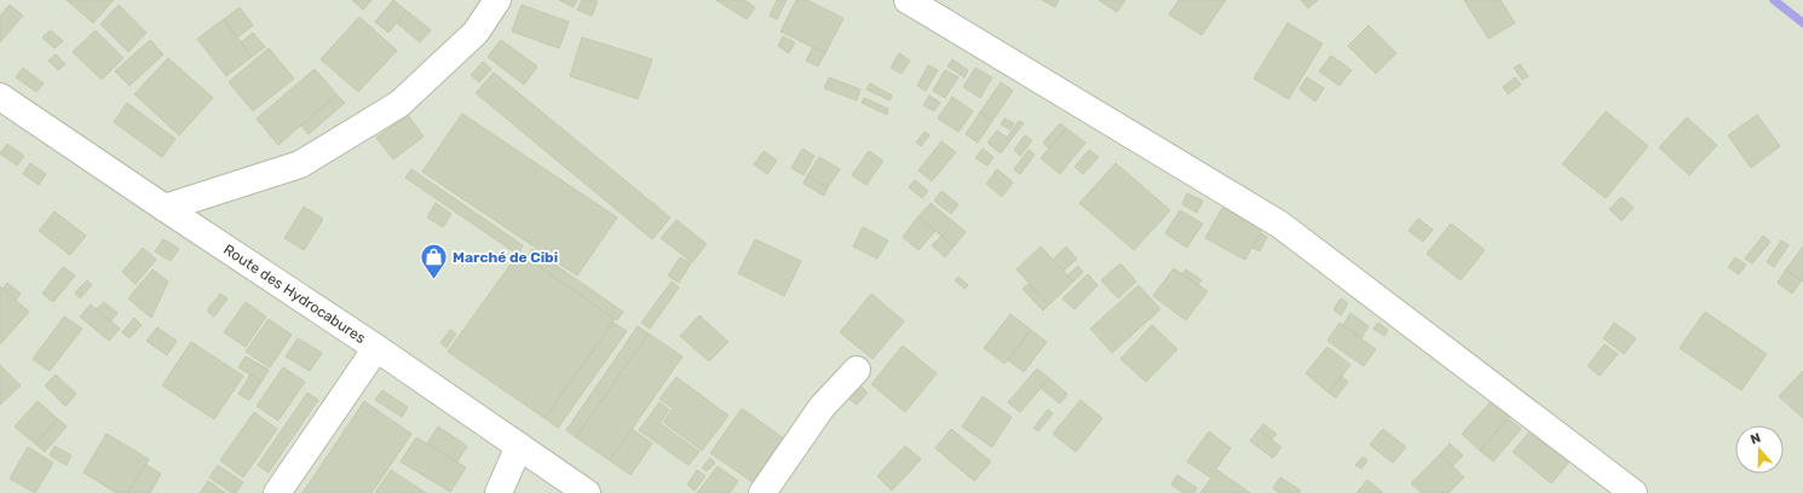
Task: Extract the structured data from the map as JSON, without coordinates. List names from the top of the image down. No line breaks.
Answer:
{"streets":{"street":["Route des Hydrocabures"]},"places":{"shop":["Marché de Cibi"]},"north":"top"}
